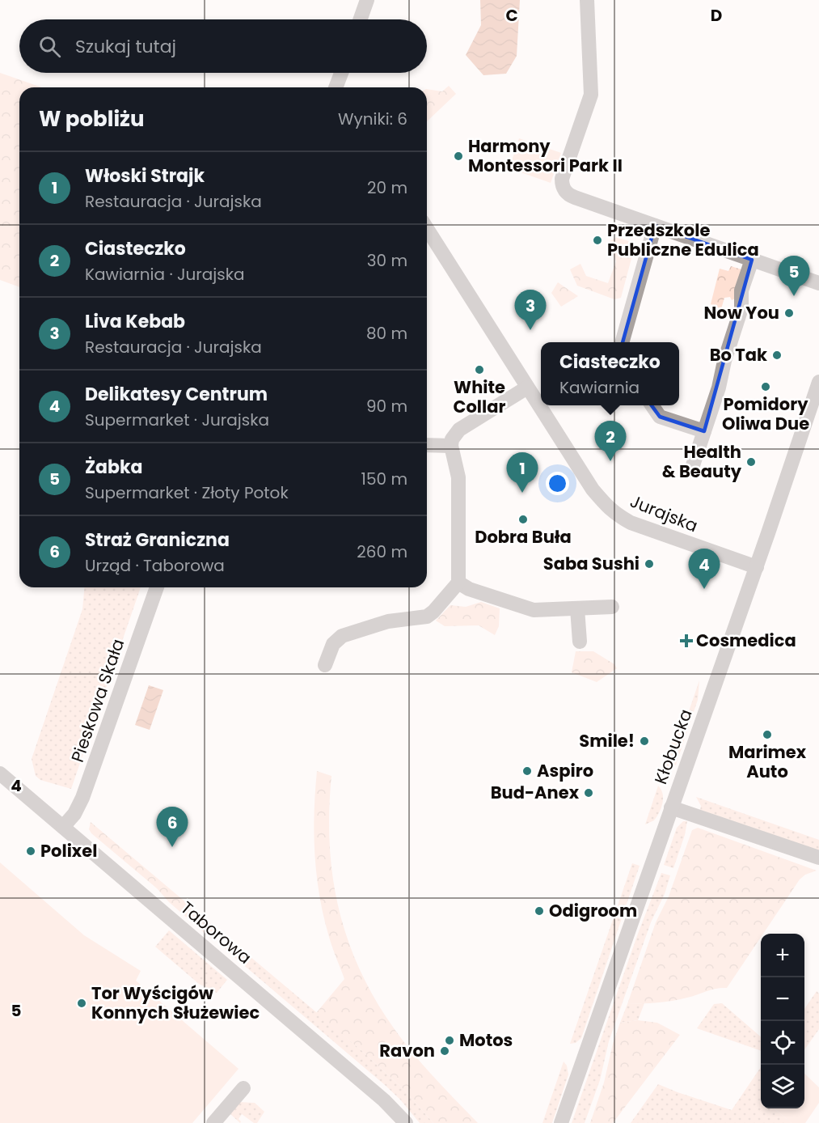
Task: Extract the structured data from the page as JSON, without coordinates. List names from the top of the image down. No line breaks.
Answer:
{"streets":{"street":["Jurajska","Pieskowa Skała","Kłobucka","Taborowa"]},"crossings":[["Jurajska","Kłobucka"],["Pieskowa Skała","Taborowa"]],"places":{"other":["Harmony Montessori Park II","Przedszkole Publiczne Edulica","Now You","Bo Tak","White Collar","Pomidory Oliwa Due","Health & Beauty","Dobra Buła","Saba Sushi","Marimex Auto","Smile!","Aspiro","Bud-Anex","Polixel","Odigroom","Tor Wyścigów Konnych Służewiec","Motos","Ravon"],"health":["Cosmedica"]},"page":{"search":"Szukaj tutaj","heading":["W pobliżu","Wyniki: 6"],"list":[{"mark":"1","name":"Włoski Strajk","note":"Restauracja · Jurajska","value":"20 m"},{"mark":"2","name":"Ciasteczko","note":"Kawiarnia · Jurajska","value":"30 m"},{"mark":"3","name":"Liva Kebab","note":"Restauracja · Jurajska","value":"80 m"},{"mark":"4","name":"Delikatesy Centrum","note":"Supermarket · Jurajska","value":"90 m"},{"mark":"5","name":"Żabka","note":"Supermarket · Złoty Potok","value":"150 m"},{"mark":"6","name":"Straż Graniczna","note":"Urząd · Taborowa","value":"260 m"}],"pins":["5","3","2","1","4","6"],"popup":["Ciasteczko","Kawiarnia"],"map_buttons":["+","−"]},"grid":{"columns":["C","D"],"rows":["4","5"]}}
